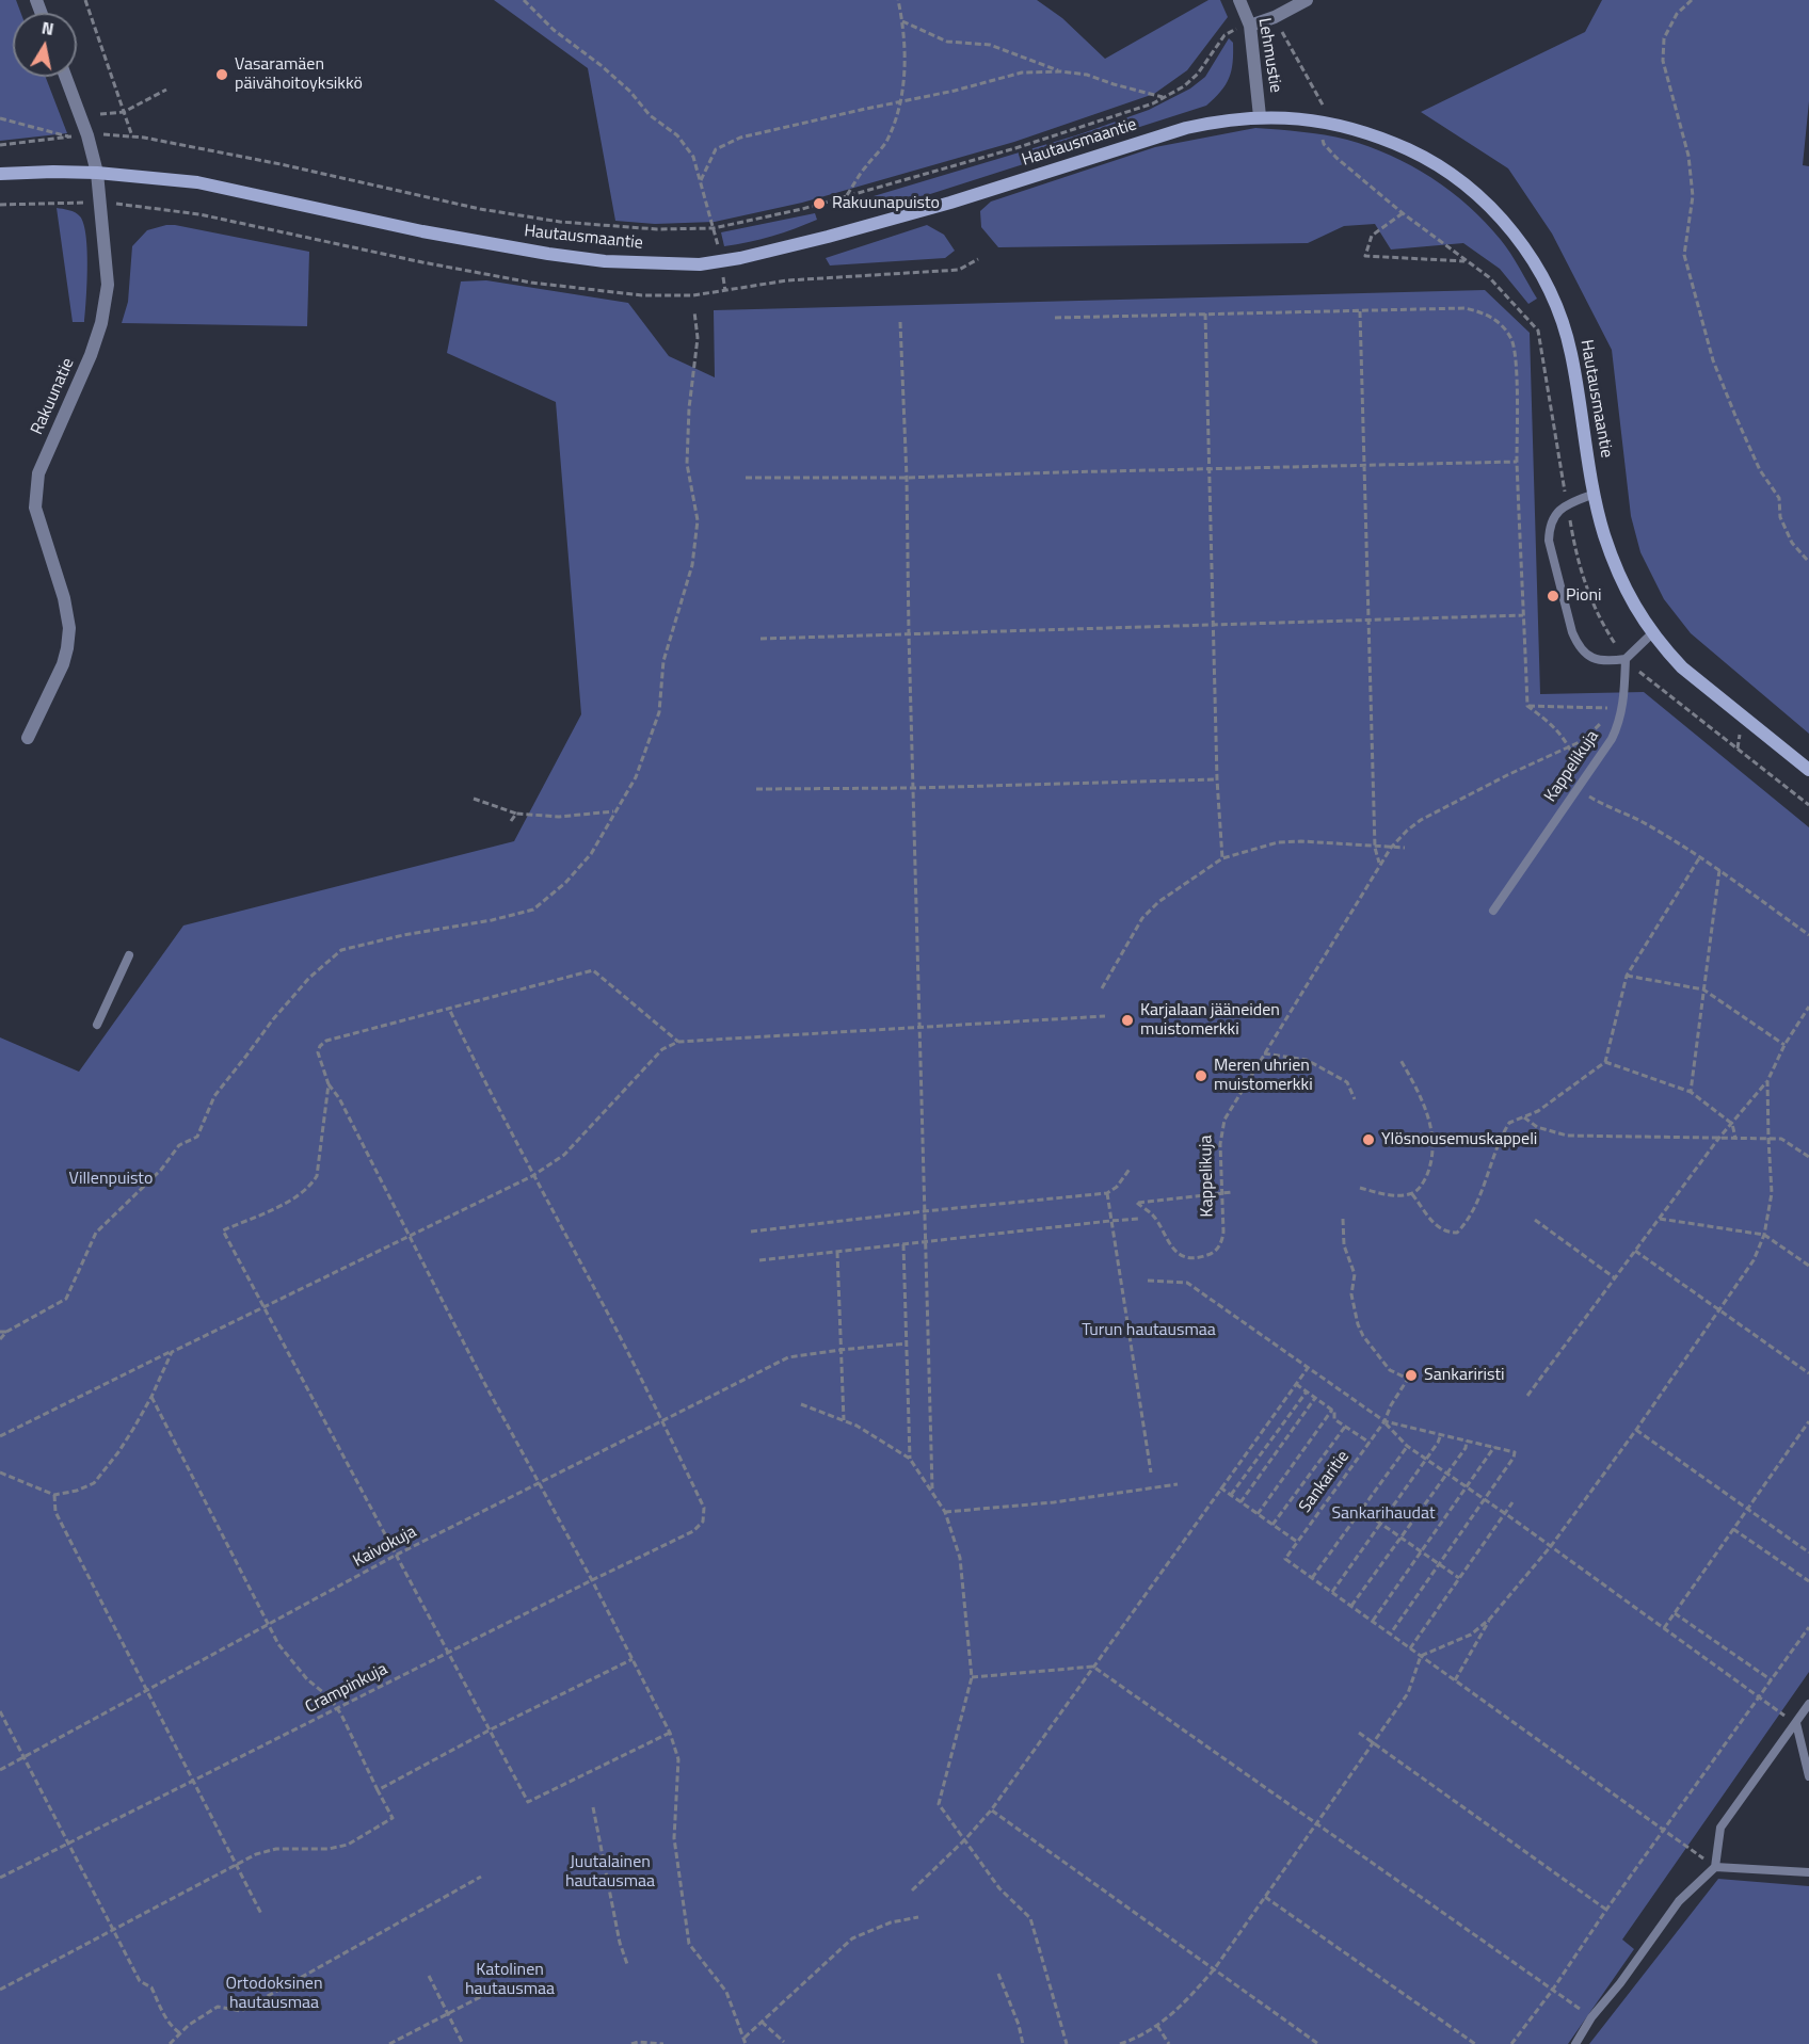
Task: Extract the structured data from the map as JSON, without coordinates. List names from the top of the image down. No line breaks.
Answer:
{"streets":{"street":["Lehmustie","Hautausmaantie","Rakuunatie"],"lane":["Kappelikuja"],"path":["Sankaritie","Kaivokuja","Crampinkuja"]},"crossings":[["Lehmustie","Hautausmaantie"],["Hautausmaantie","Rakuunatie"],["Kaivokuja","Crampinkuja"]],"parks":["Villenpuisto","Turun hautausmaa","Sankarihaudat","Juutalainen hautausmaa","Katolinen hautausmaa","Ortodoksinen hautausmaa"],"places":["Vasaramäen päivähoitoyksikkö","Rakuunapuisto","Pioni","Karjalaan jääneiden muistomerkki","Meren uhrien muistomerkki","Ylösnousemuskappeli","Sankariristi"],"north":"top"}
